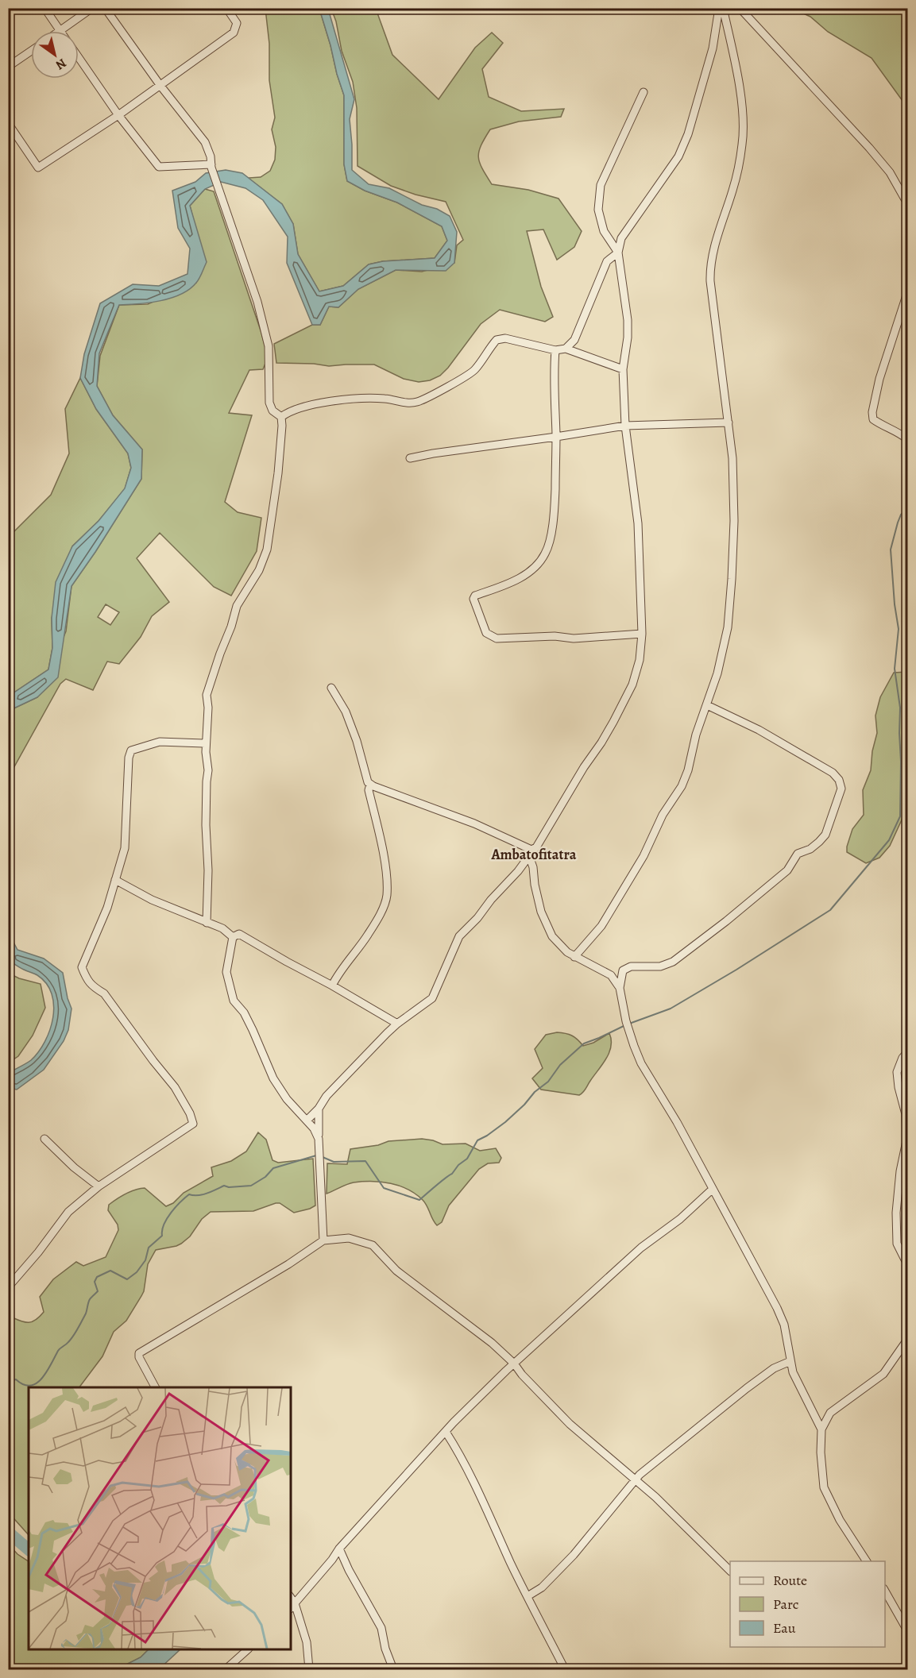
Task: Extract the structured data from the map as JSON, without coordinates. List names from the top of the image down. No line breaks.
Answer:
{"districts":["Ambatofitatra"],"legend":["Route","Parc","Eau"],"north":"bottom right"}
